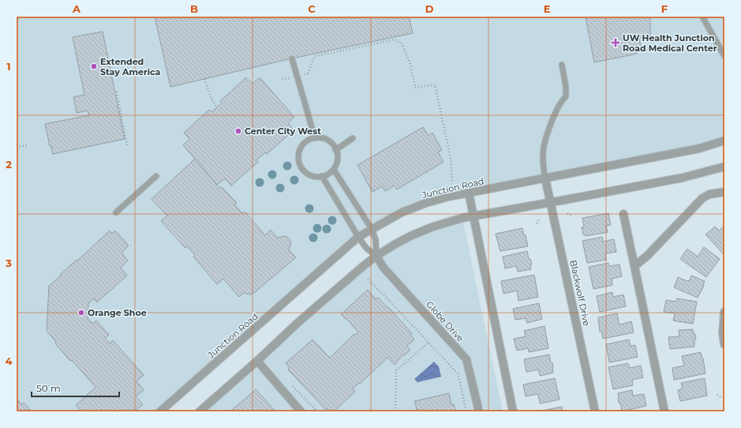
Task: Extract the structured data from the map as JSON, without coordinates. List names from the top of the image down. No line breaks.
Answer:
{"streets":{"street":["Junction Road","Blackwolf Drive","Globe Drive"]},"crossings":[["Junction Road","Blackwolf Drive"]],"places":{"health":["UW Health Junction Road Medical Center"],"other":["Extended Stay America","Center City West","Orange Shoe"]},"scale_bar":"50 m","grid":{"columns":["A","B","C","D","E","F"],"rows":["1","2","3","4"]}}
